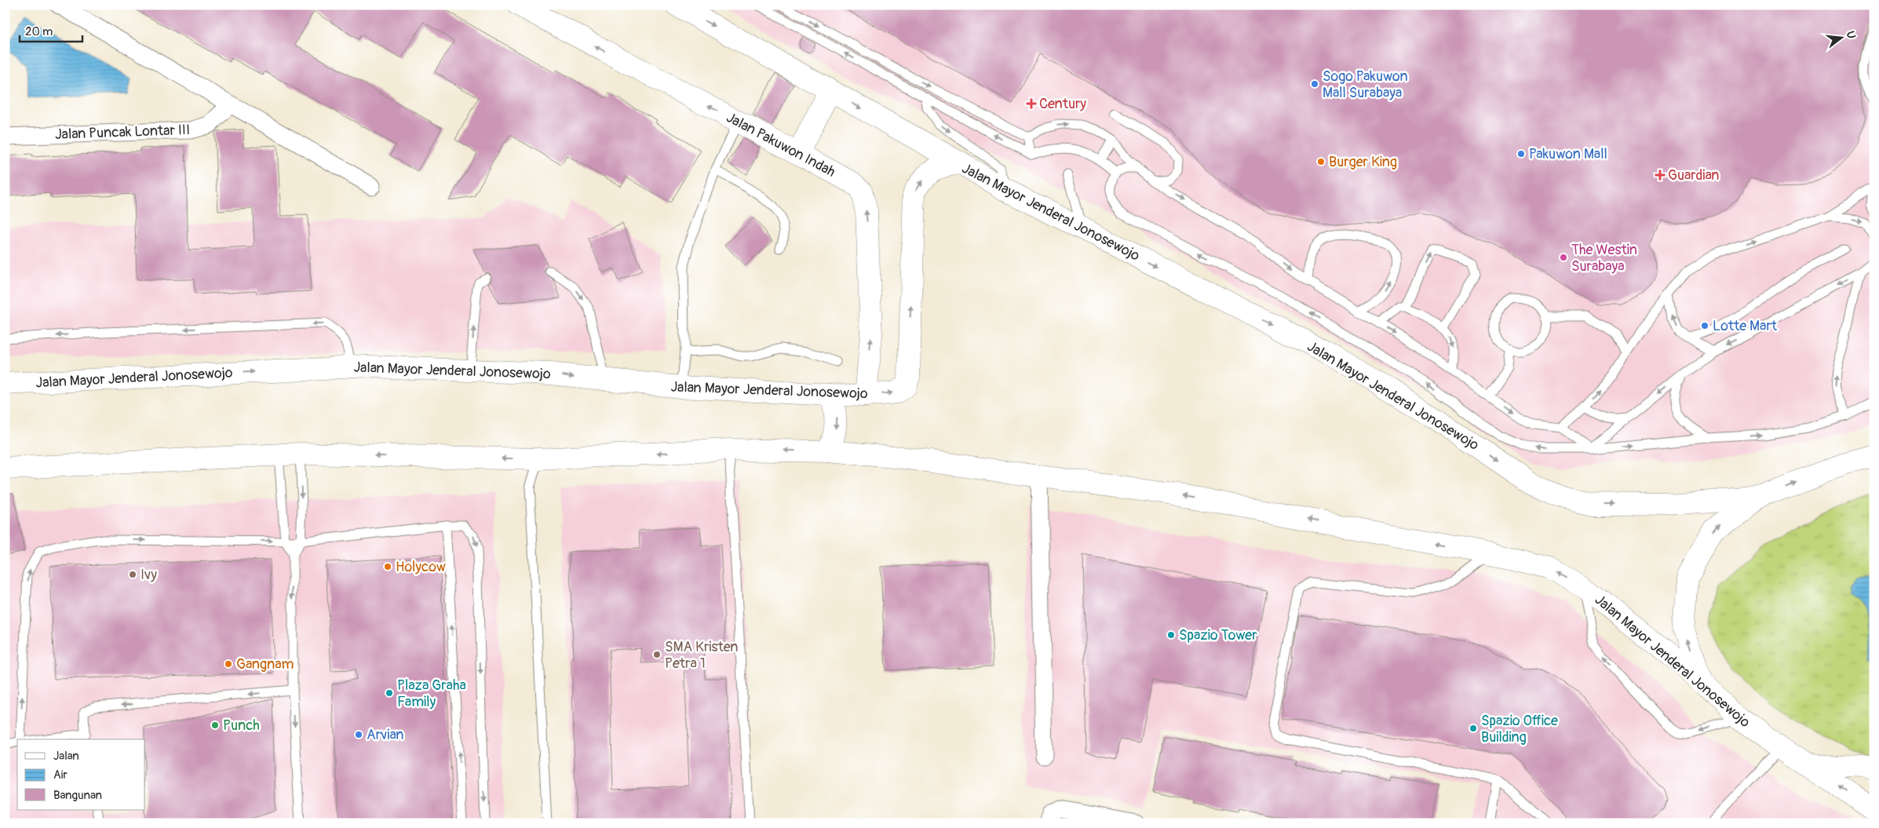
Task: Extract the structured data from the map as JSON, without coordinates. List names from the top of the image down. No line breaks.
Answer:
{"streets":{"main road":["Jalan Pakuwon Indah","Jalan Mayor Jenderal Jonosewojo"],"street":["Jalan Puncak Lontar III"]},"crossings":[["Jalan Pakuwon Indah","Jalan Mayor Jenderal Jonosewojo"]],"places":{"other":["Sogo Pakuwon Mall Surabaya","Pakuwon Mall","Burger King","The Westin Surabaya","Lotte Mart","Holycow","Ivy","Spazio Tower","SMA Kristen Petra 1","Gangnam","Plaza Graha Family","Punch","Spazio Office Building","Arvian"],"health":["Century","Guardian"]},"legend":["Jalan","Air","Bangunan"],"scale_bar":"20 m","north":"right"}
